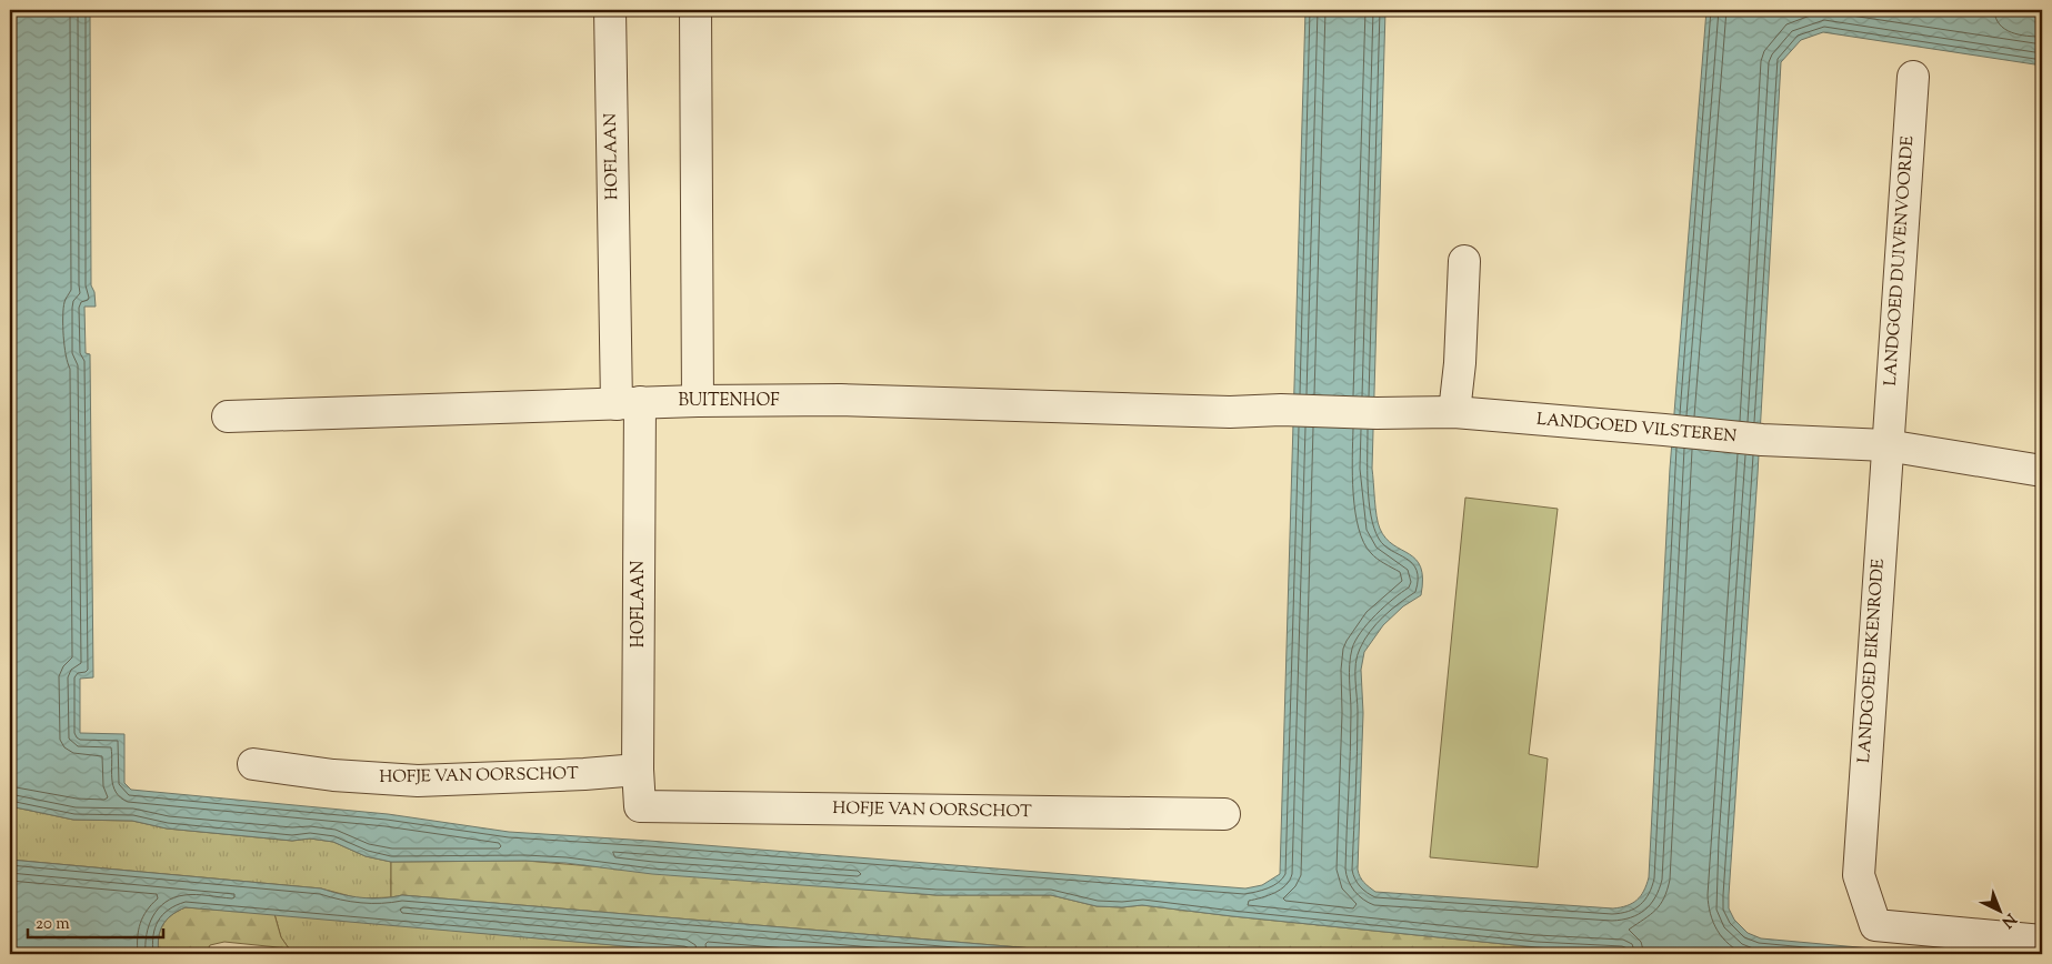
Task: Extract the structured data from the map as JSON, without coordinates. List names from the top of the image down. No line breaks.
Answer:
{"streets":{"street":["HOFLAAN","LANDGOED DUIVENVOORDE","BUITENHOF","LANDGOED VILSTEREN","LANDGOED EIKENRODE","HOFJE VAN OORSCHOT"]},"crossings":[["HOFLAAN","BUITENHOF"],["HOFLAAN","HOFJE VAN OORSCHOT"],["LANDGOED DUIVENVOORDE","LANDGOED VILSTEREN"],["LANDGOED DUIVENVOORDE","LANDGOED EIKENRODE"],["BUITENHOF","LANDGOED VILSTEREN"],["LANDGOED VILSTEREN","LANDGOED EIKENRODE"]],"scale_bar":"20 m","north":"bottom right"}
